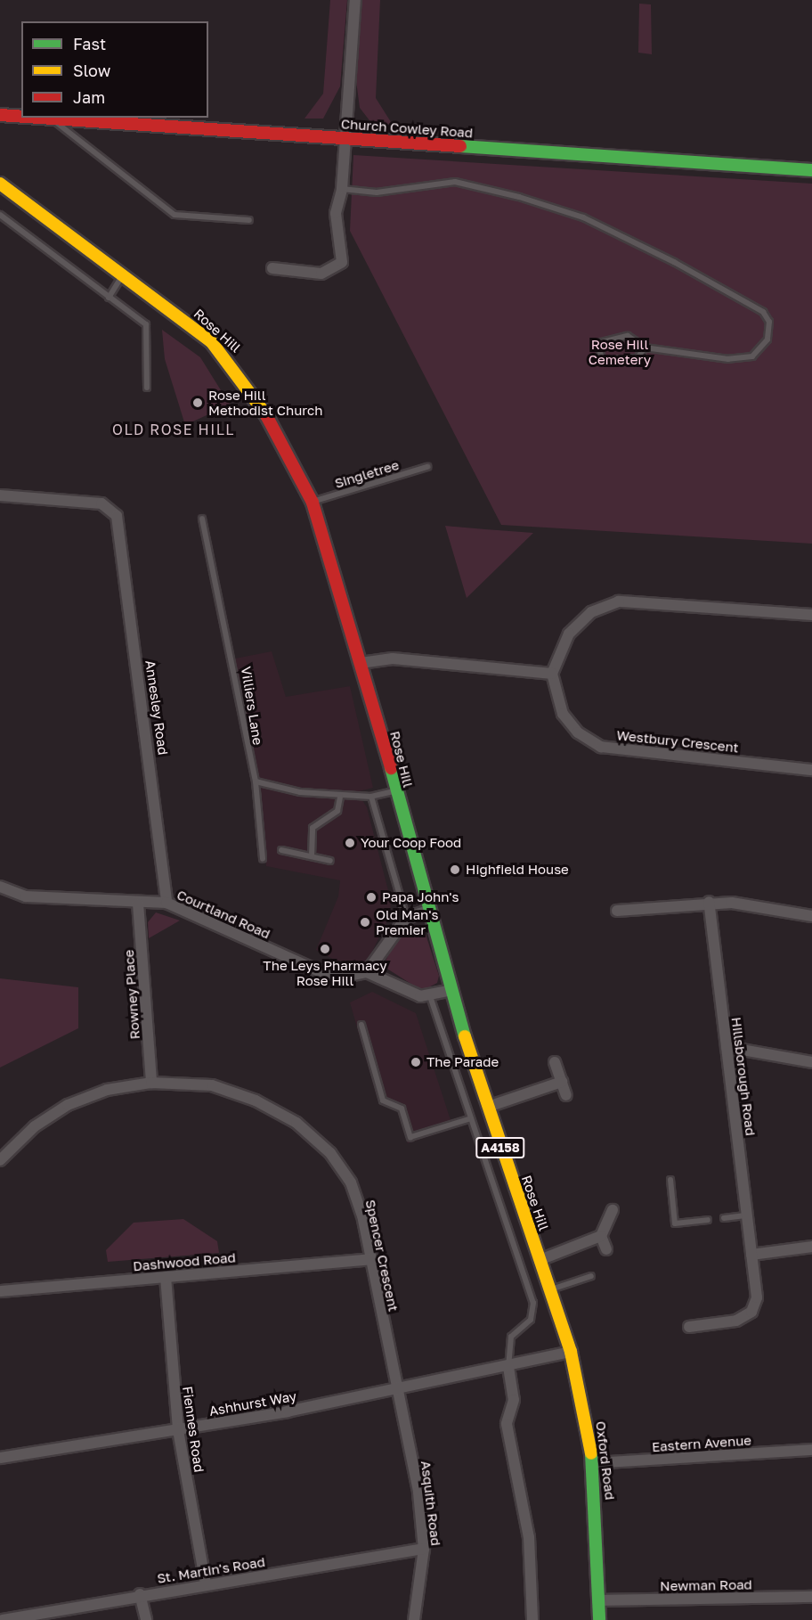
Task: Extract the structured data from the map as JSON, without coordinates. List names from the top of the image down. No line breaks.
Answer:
{"streets":{"main road":["Church Cowley Road","Rose Hill","A4158","Oxford Road"],"street":["Annesley Road","Westbury Crescent","Courtland Road","Rowney Place","Hillsborough Road","Spencer Crescent","Dashwood Road","Ashhurst Way","Fiennes Road","Eastern Avenue","Asquith Road","St. Martin's Road","Newman Road"],"lane":["Singletree","Villiers Lane"]},"crossings":[["Rose Hill","Singletree"],["Rose Hill","Oxford Road"],["Annesley Road","Courtland Road"],["Courtland Road","Rowney Place"],["Rowney Place","Spencer Crescent"],["Spencer Crescent","Dashwood Road"],["Spencer Crescent","Ashhurst Way"],["Spencer Crescent","Asquith Road"],["Dashwood Road","Fiennes Road"],["Ashhurst Way","Fiennes Road"],["Ashhurst Way","Oxford Road"],["Ashhurst Way","Asquith Road"],["Fiennes Road","St. Martin's Road"],["Eastern Avenue","Oxford Road"],["Oxford Road","Newman Road"],["Asquith Road","St. Martin's Road"]],"districts":["OLD ROSE HILL"],"parks":["Rose Hill Cemetery"],"places":["Rose Hill Methodist Church","Your Coop Food","Highfield House","Papa John's","Old Man's Premier","The Leys Pharmacy Rose Hill","The Parade"],"legend":["Fast","Slow","Jam"]}
